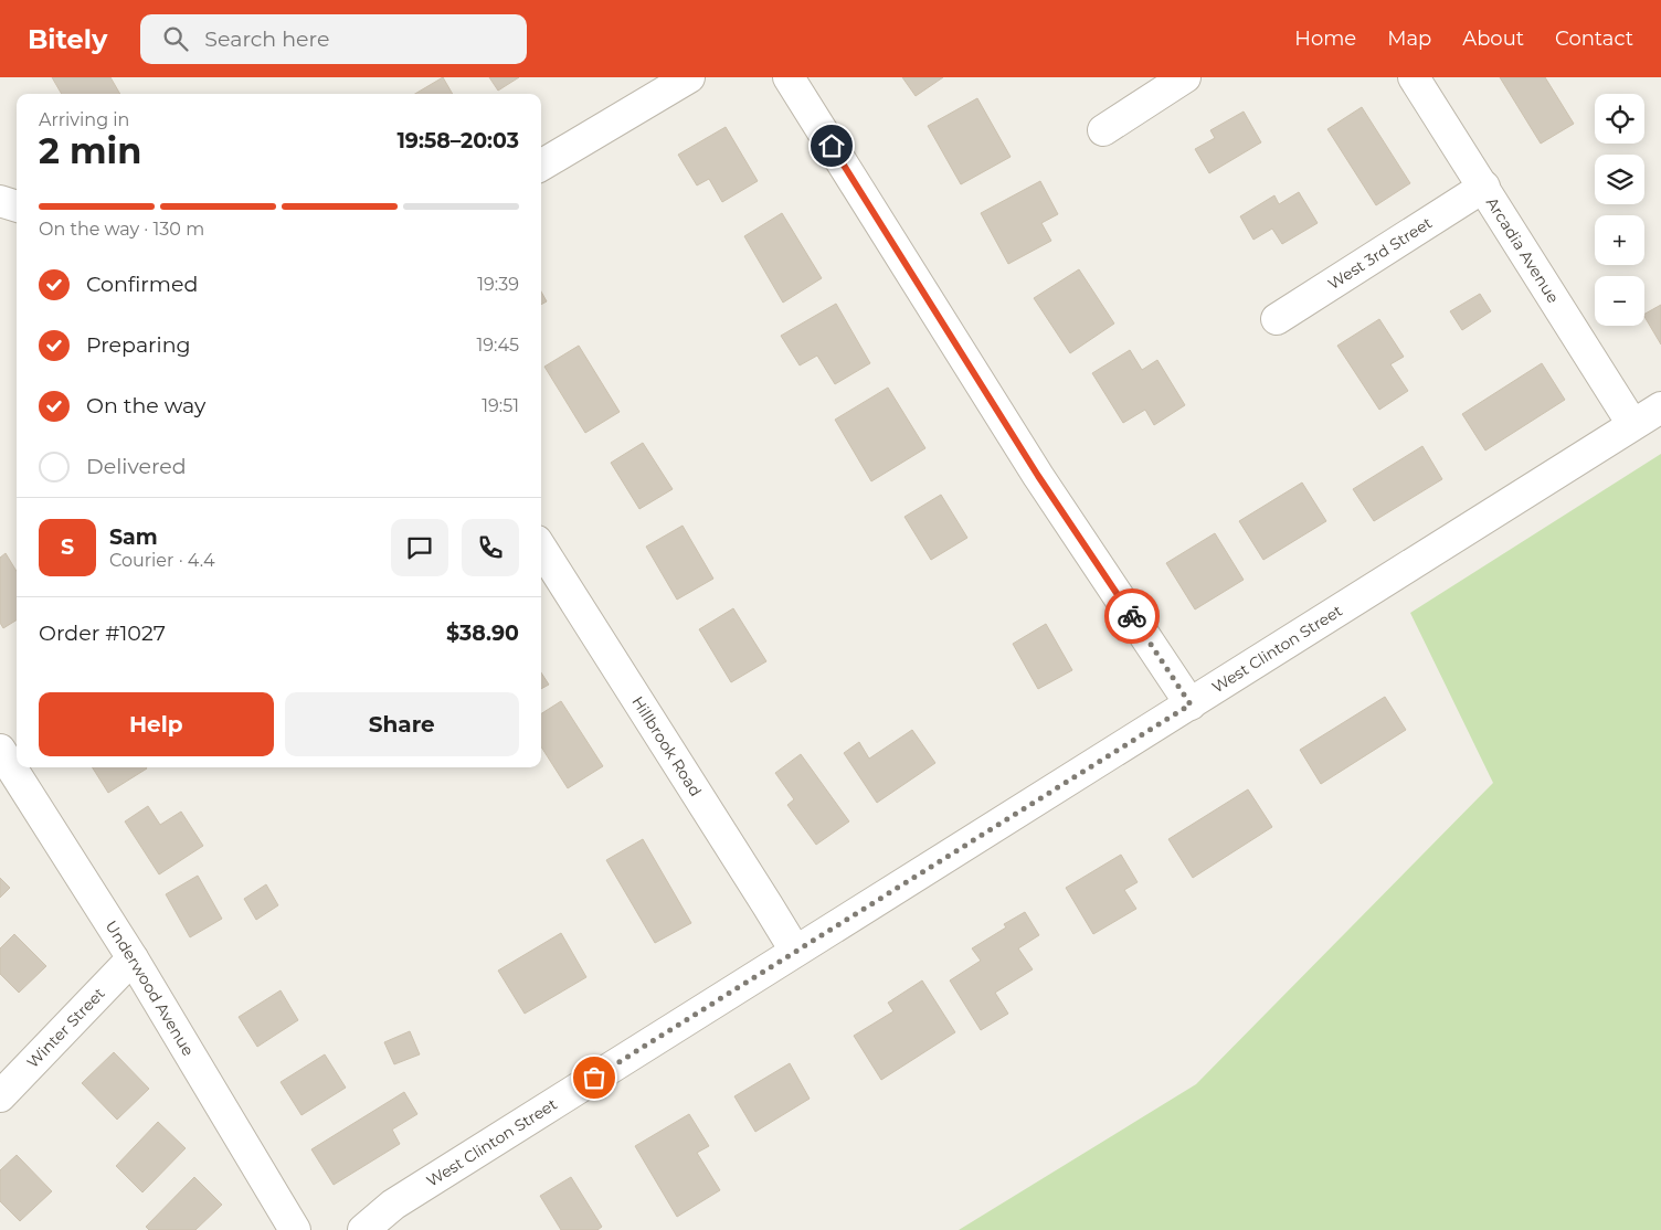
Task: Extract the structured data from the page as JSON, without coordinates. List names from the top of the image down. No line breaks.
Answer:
{"streets":{"street":["Arcadia Avenue","West 3rd Street","West Clinton Street","Hillbrook Road","Underwood Avenue","Winter Street"]},"crossings":[["Arcadia Avenue","West 3rd Street"],["Arcadia Avenue","West Clinton Street"],["West Clinton Street","Hillbrook Road"],["Underwood Avenue","Winter Street"]],"page":{"header":"Bitely","search":"Search here","nav":["Home","Map","About","Contact"],"map_buttons":["+","−"],"heading":["2 min","Arriving in","19:58–20:03"],"panel":["Sam","Courier · 4.4","Order #1027","$38.90"],"bar":"On the way · 130 m","list":[["Confirmed","19:39"],["Preparing","19:45"],["On the way","19:51"],"Delivered"],"round":"S","buttons":["Help","Share"]}}
